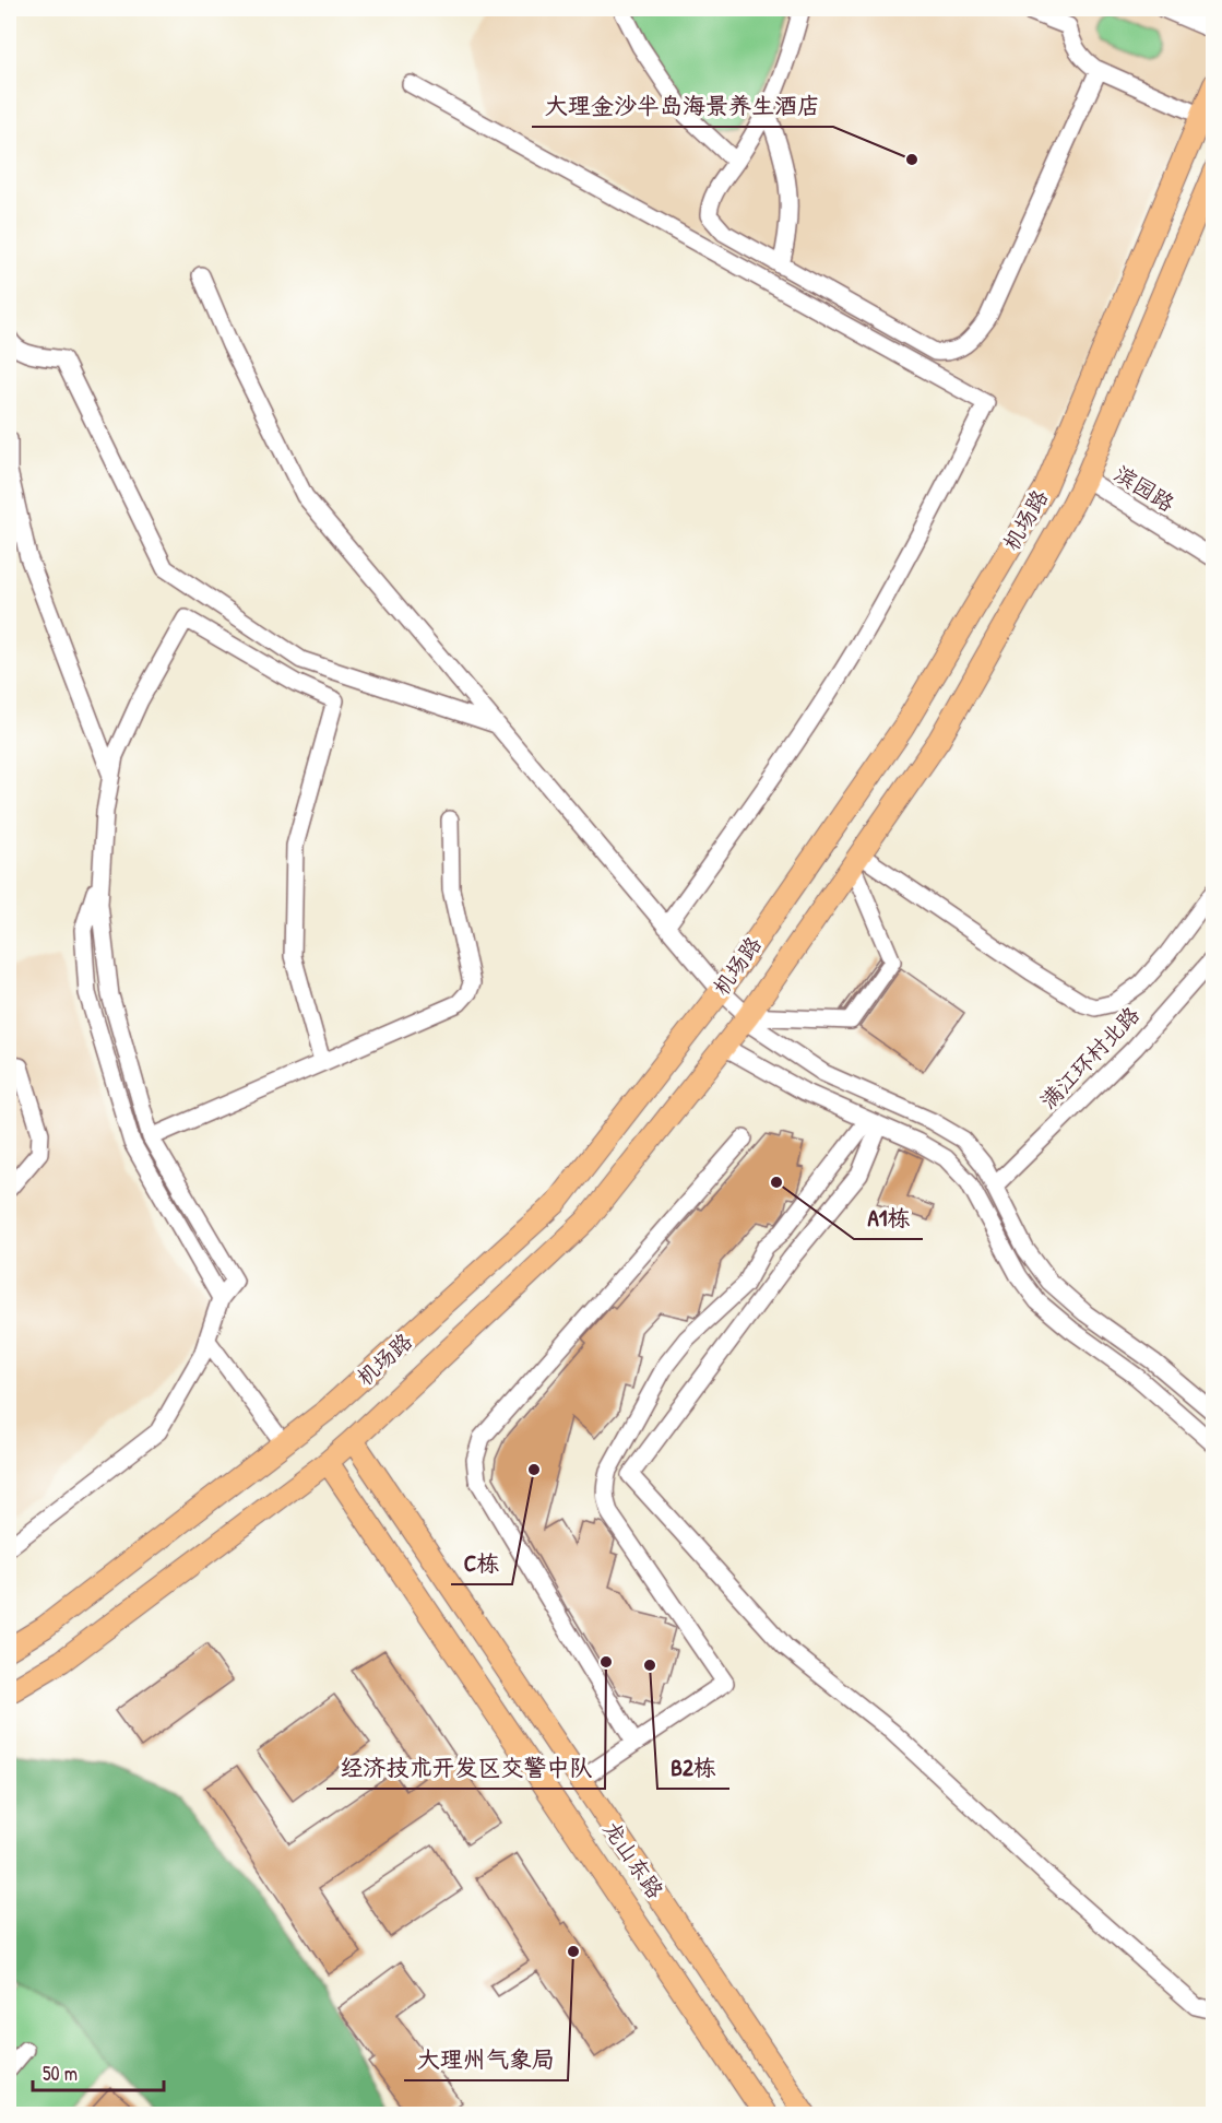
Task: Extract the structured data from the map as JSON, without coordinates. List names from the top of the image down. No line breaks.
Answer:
{"streets":{"main road":["机场路","龙山东路"],"street":["滨园路","满江环村北路"]},"crossings":[["滨园路","机场路"],["机场路","龙山东路"]],"places":["大理金沙半岛海景养生酒店","A1栋","C栋","经济技术开发区交警中队","B2栋","大理州气象局"],"scale_bar":"50 m"}
